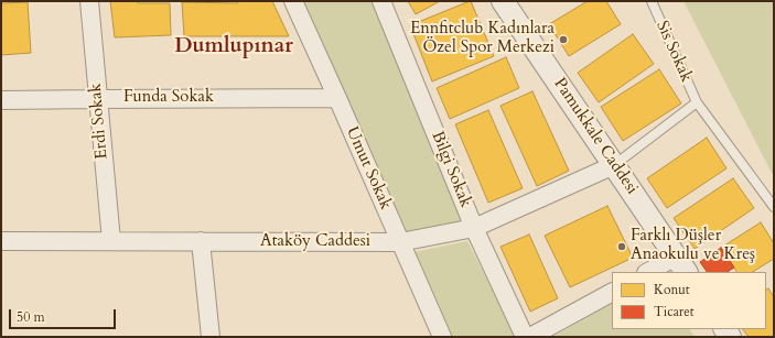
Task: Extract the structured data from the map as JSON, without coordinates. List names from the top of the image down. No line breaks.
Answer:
{"streets":{"street":["Funda Sokak","Erdi Sokak","Pamukkale Caddesi","Umut Sokak","Bilgi Sokak","Ataköy Caddesi"],"lane":["Sis Sokak"]},"crossings":[["Funda Sokak","Erdi Sokak"],["Funda Sokak","Umut Sokak"],["Erdi Sokak","Ataköy Caddesi"],["Pamukkale Caddesi","Ataköy Caddesi"],["Umut Sokak","Ataköy Caddesi"],["Bilgi Sokak","Ataköy Caddesi"]],"districts":["Dumlupınar"],"places":["Ennfitclub Kadınlara Özel Spor Merkezi","Farklı Düşler Anaokulu ve Kreş"],"legend":["Konut","Ticaret"],"scale_bar":"50 m"}
